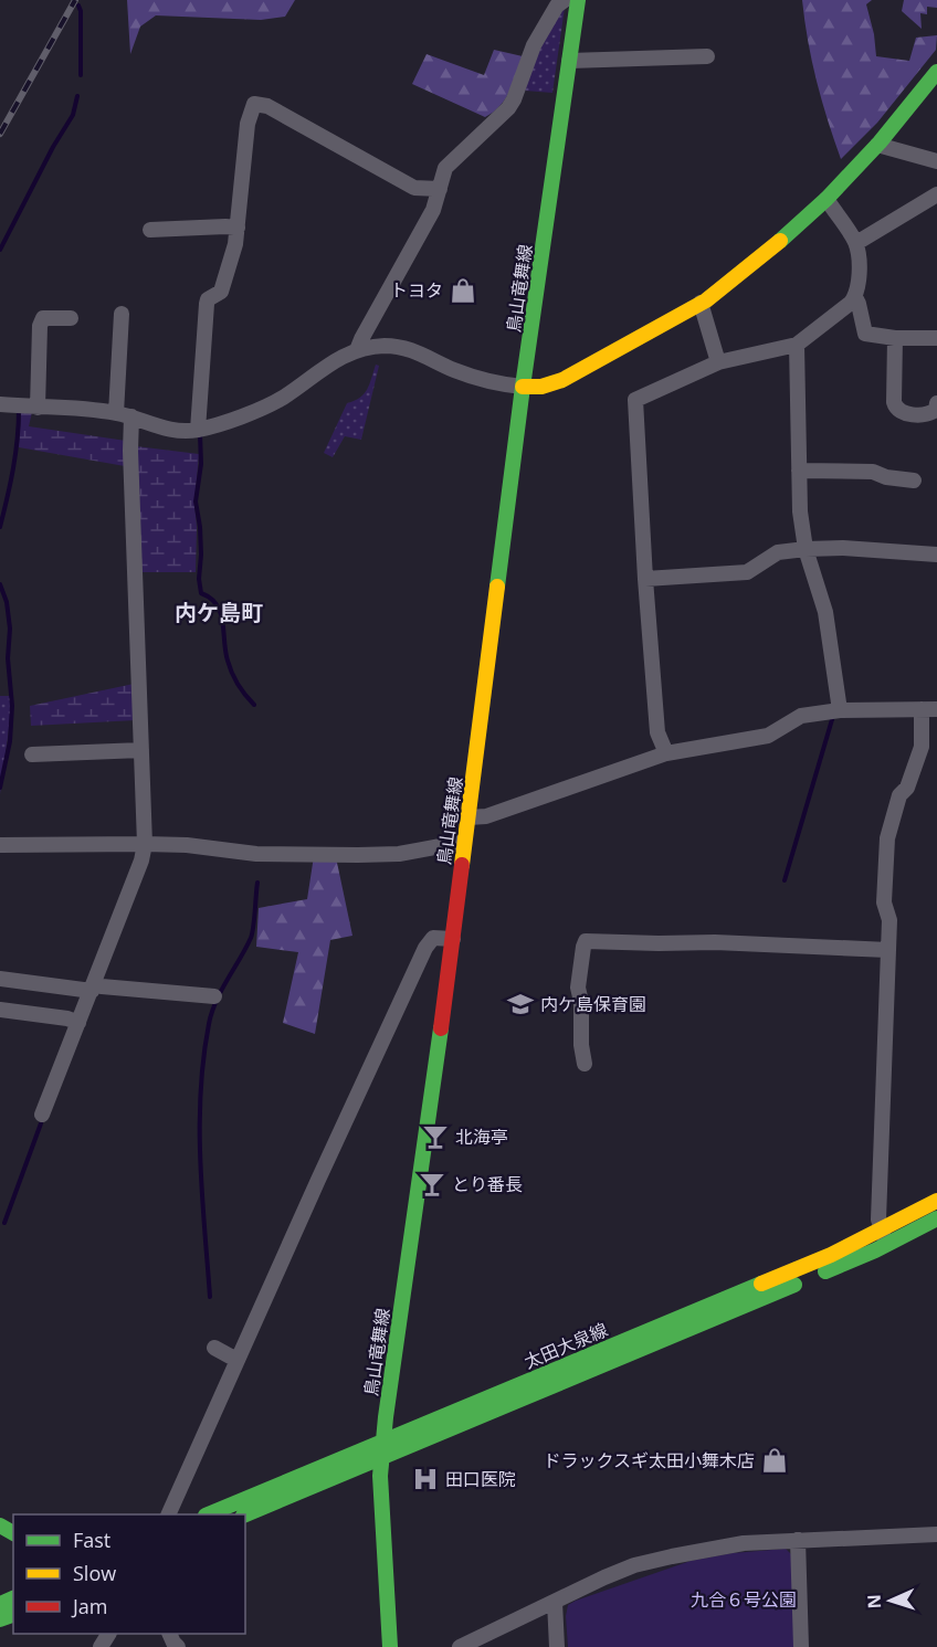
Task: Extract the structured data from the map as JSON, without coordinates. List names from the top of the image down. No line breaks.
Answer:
{"streets":{"main road":["鳥山竜舞線","太田大泉線"]},"crossings":[["鳥山竜舞線","太田大泉線"]],"districts":["内ケ島町"],"parks":["九合６号公園"],"places":{"shop":["トヨタ","ドラックスギ太田小舞木店"],"school or university":["内ケ島保育園"],"bar":["北海亭","とり番長"],"hospital":["田口医院"]},"legend":["Fast","Slow","Jam"],"north":"left"}
